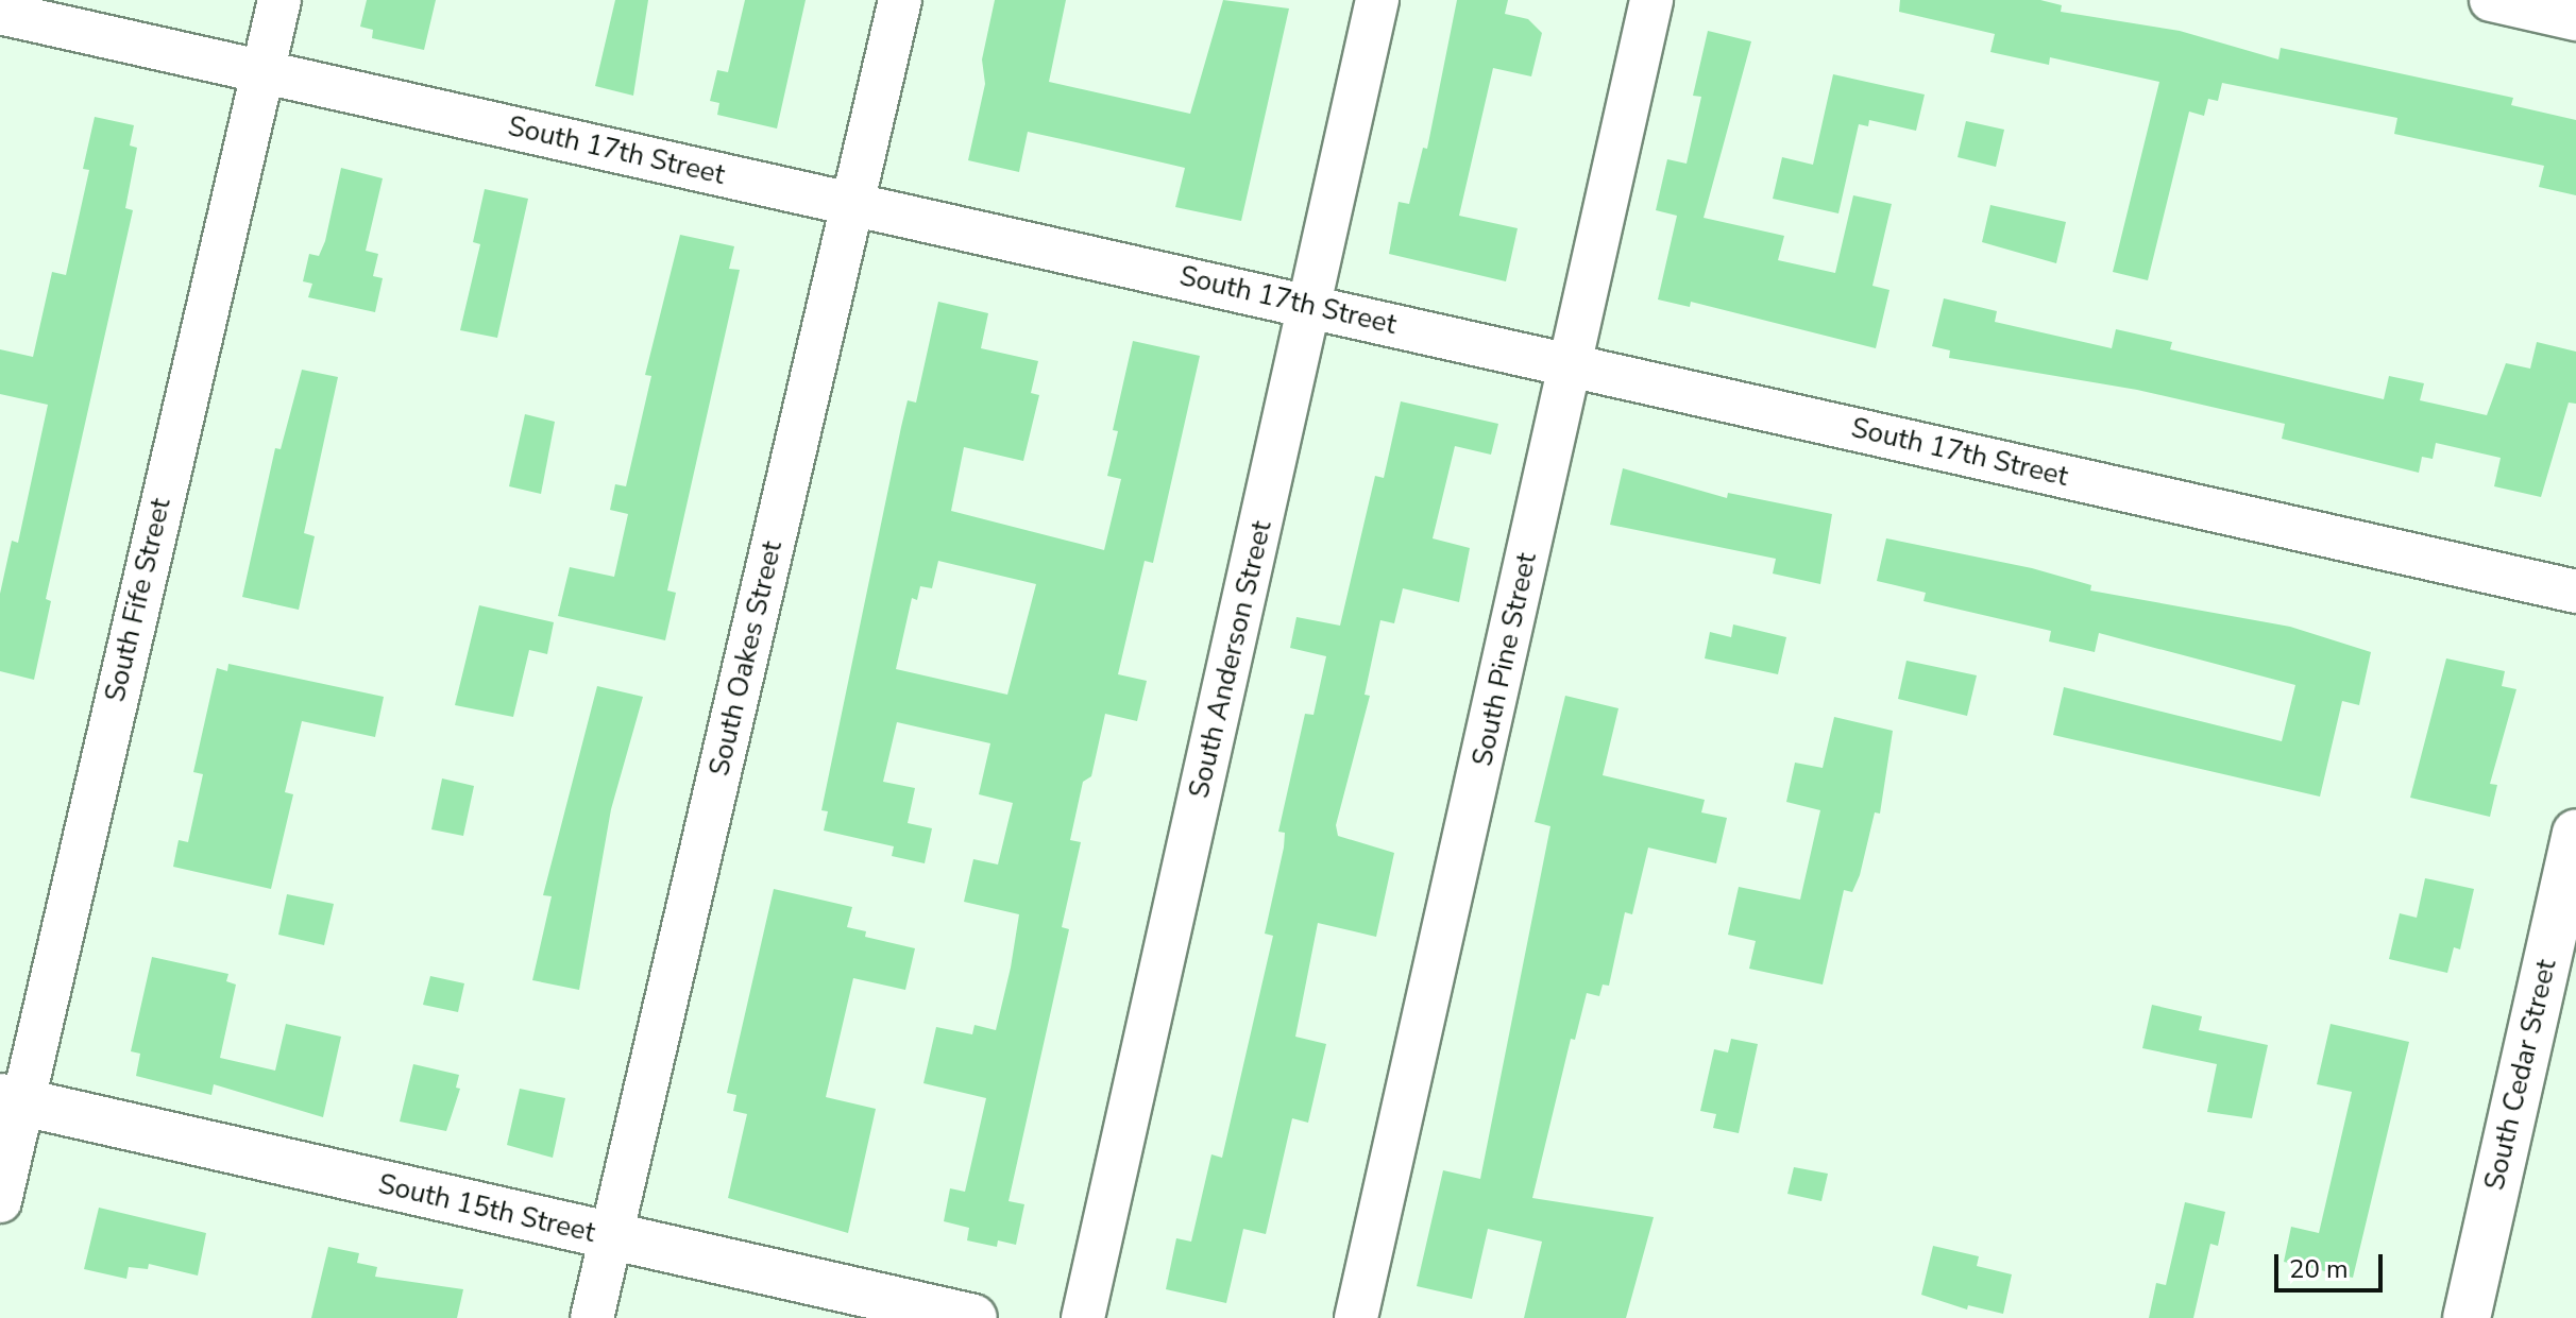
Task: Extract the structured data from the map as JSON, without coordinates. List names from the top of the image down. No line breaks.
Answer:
{"streets":{"street":["South 17th Street","South Fife Street","South Oakes Street","South Anderson Street","South Pine Street","South Cedar Street","South 15th Street"]},"crossings":[["South 17th Street","South Fife Street"],["South 17th Street","South Oakes Street"],["South 17th Street","South Anderson Street"],["South 17th Street","South Pine Street"],["South Fife Street","South 15th Street"],["South Oakes Street","South 15th Street"]],"scale_bar":"20 m"}
